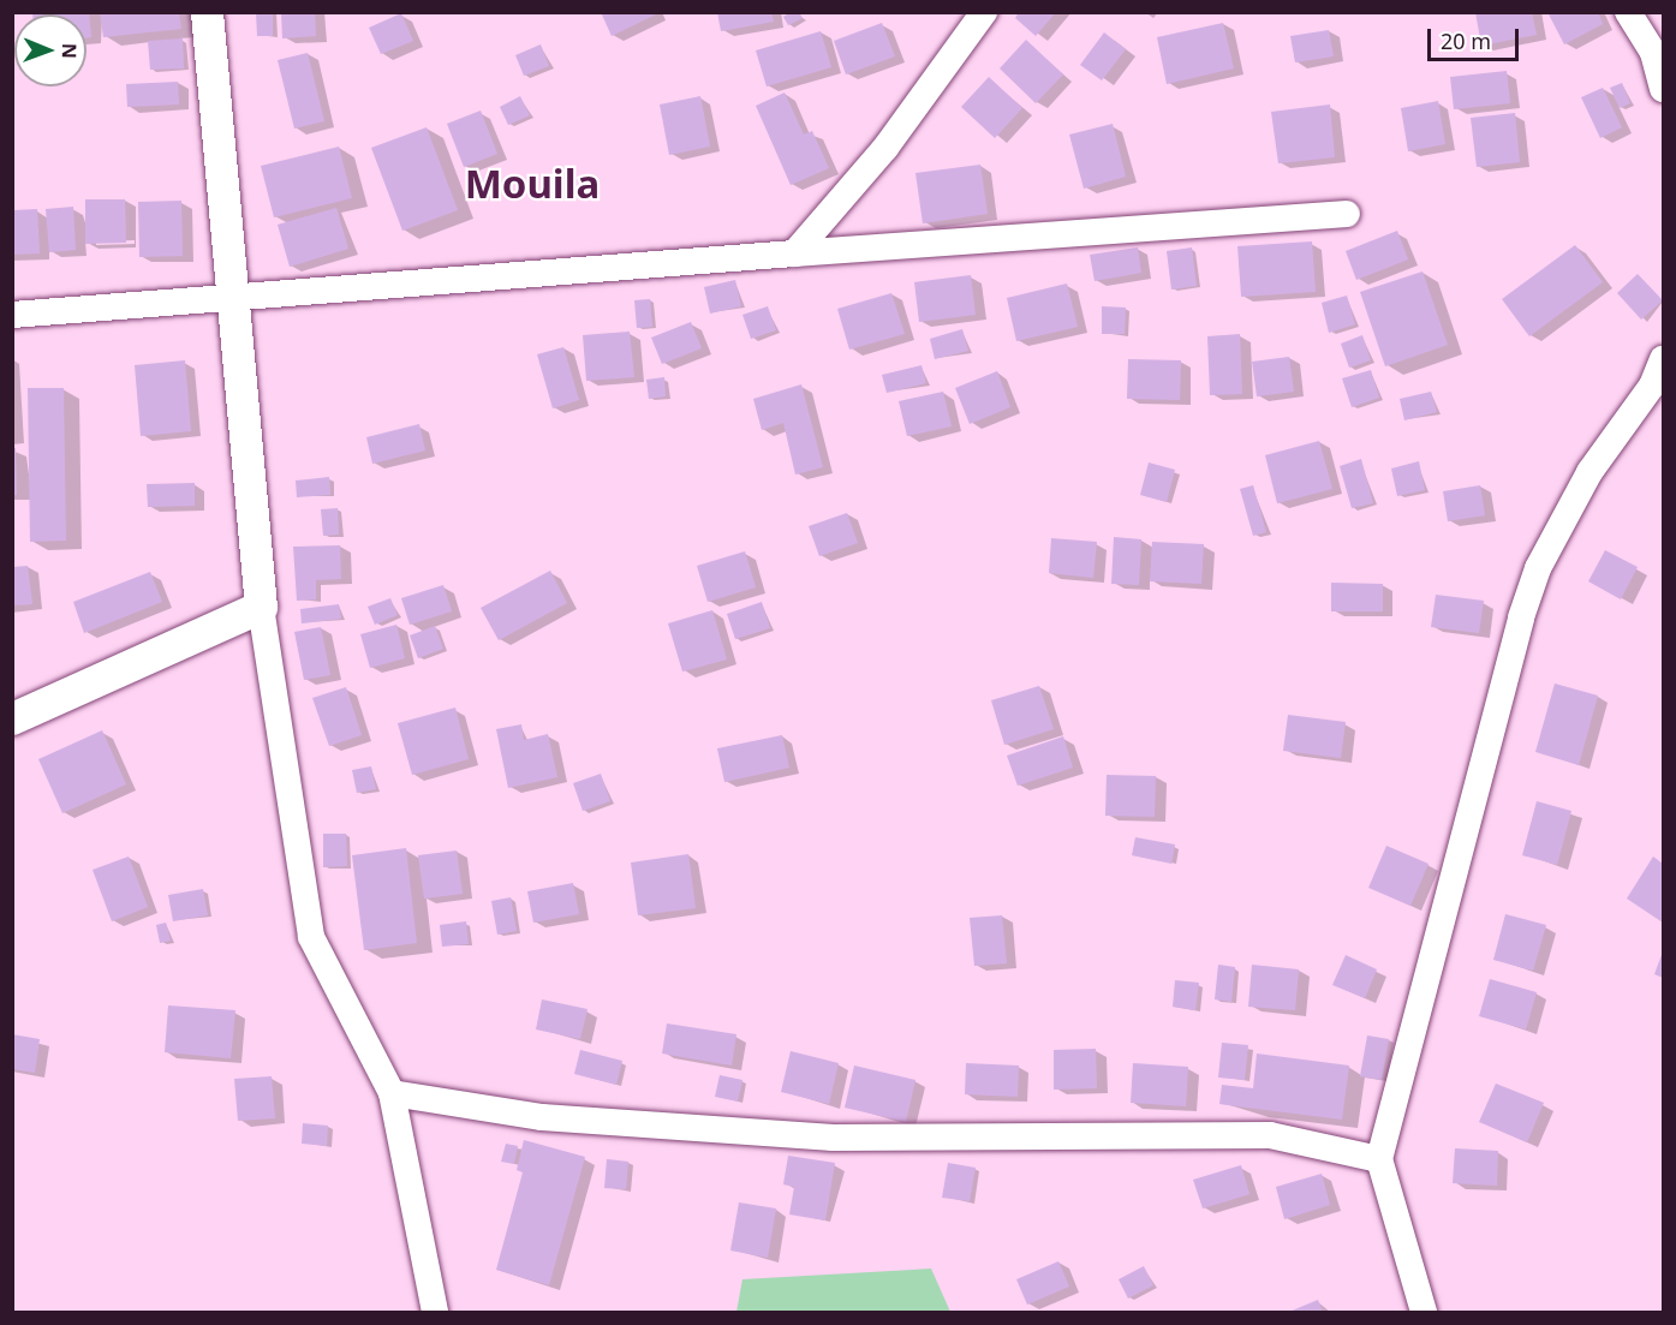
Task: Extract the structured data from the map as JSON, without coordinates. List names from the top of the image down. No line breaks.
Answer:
{"districts":["Mouila"],"scale_bar":"20 m","north":"right"}
